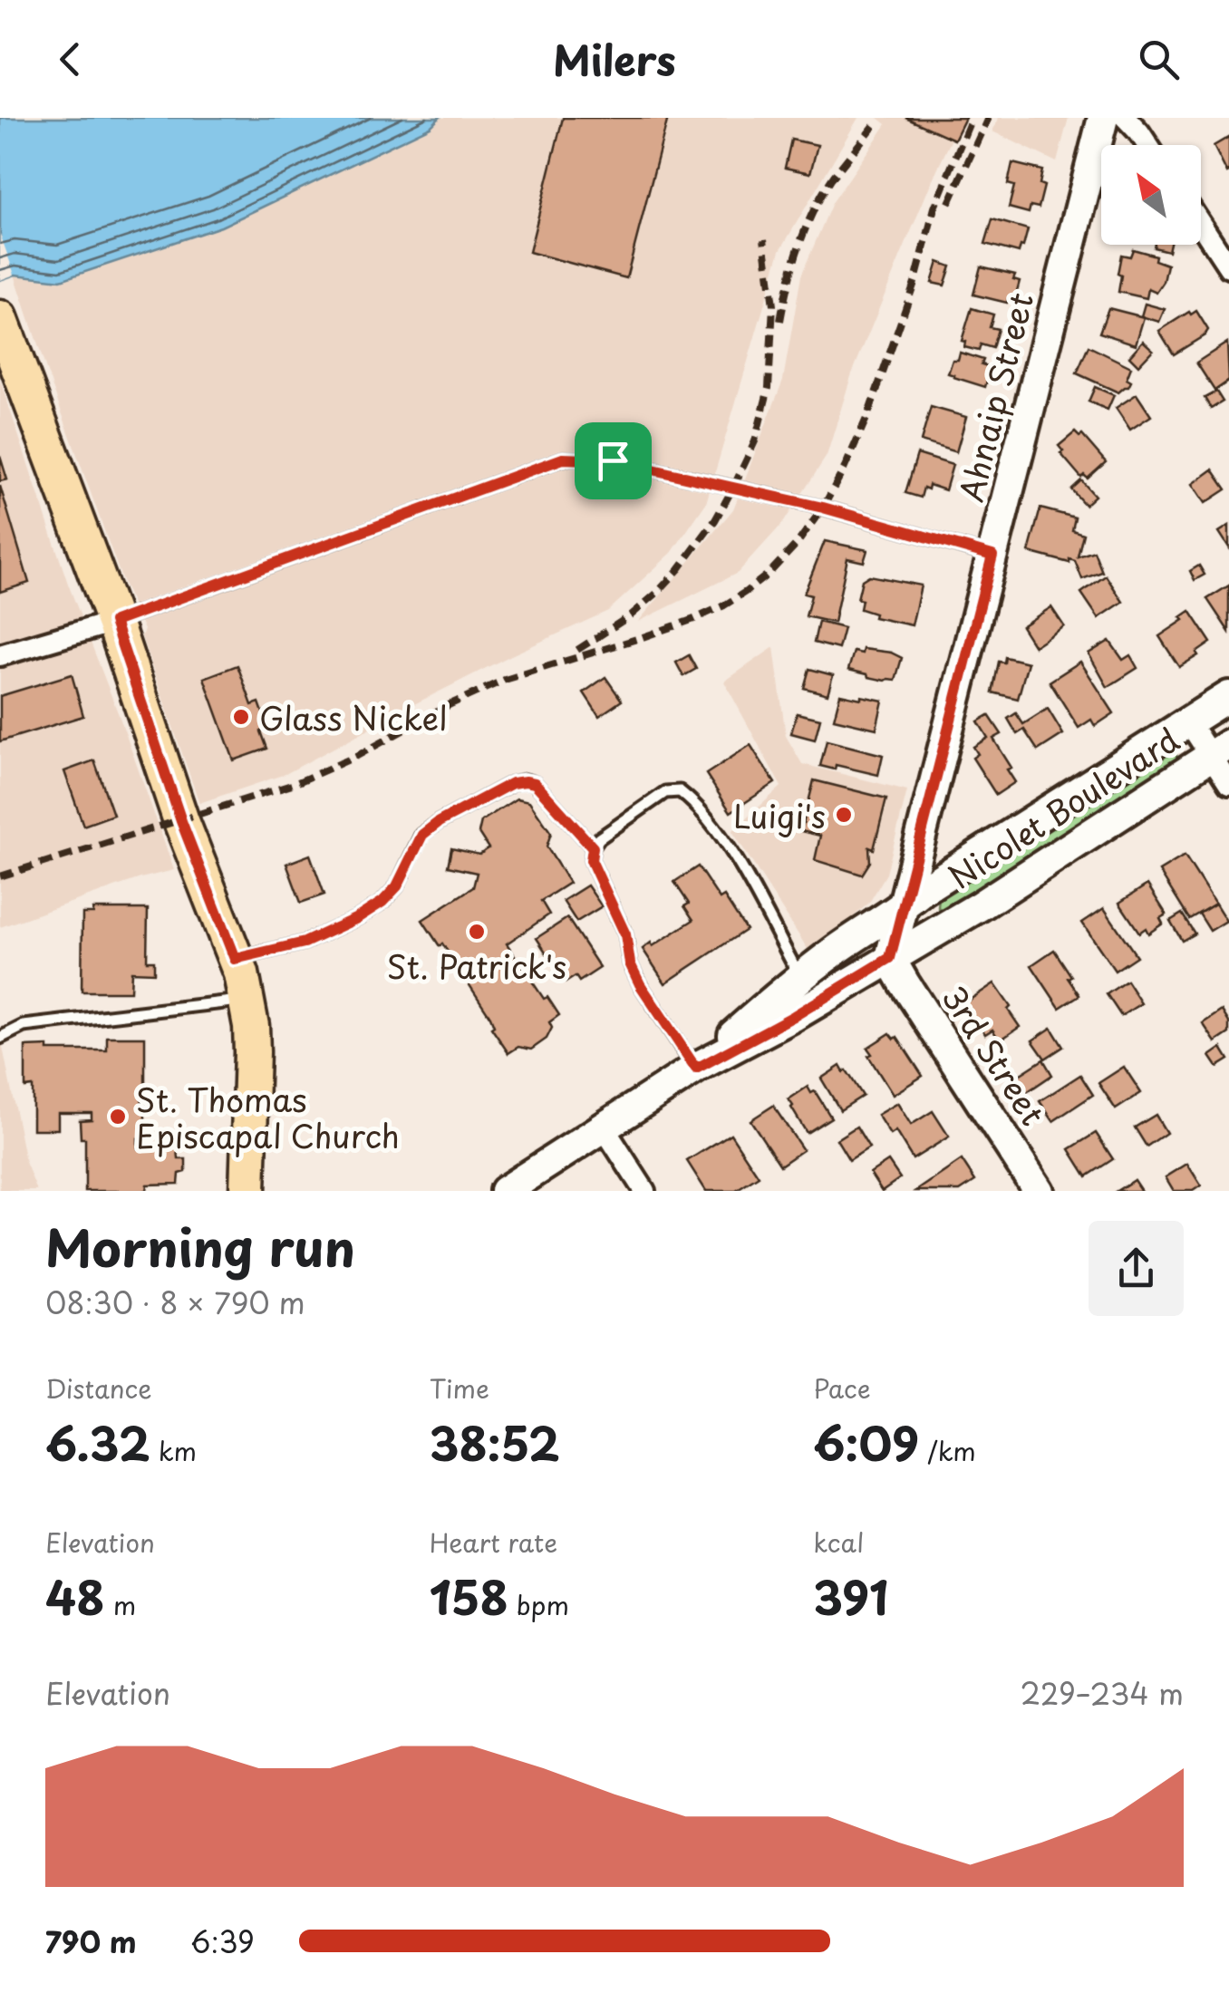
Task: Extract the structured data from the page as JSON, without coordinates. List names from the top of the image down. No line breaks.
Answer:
{"streets":{"main road":["Ahnaip Street","Nicolet Boulevard","3rd Street"]},"crossings":[["Ahnaip Street","Nicolet Boulevard"],["Ahnaip Street","3rd Street"],["Nicolet Boulevard","3rd Street"]],"places":["Glass Nickel","Luigi's","St. Patrick's","St. Thomas Episcapal Church"],"north":"top left","page":{"header":"Milers","heading":["Morning run","08:30 · 8 × 790 m"],"stats":[["Distance","6.32 km"],["Time","38:52"],["Pace","6:09 /km"],["Elevation","48 m"],["Heart rate","158 bpm"],["kcal","391"]],"chart":["Elevation","229–234 m"],"list":[{"name":"790 m","note":"6:39"}]}}
